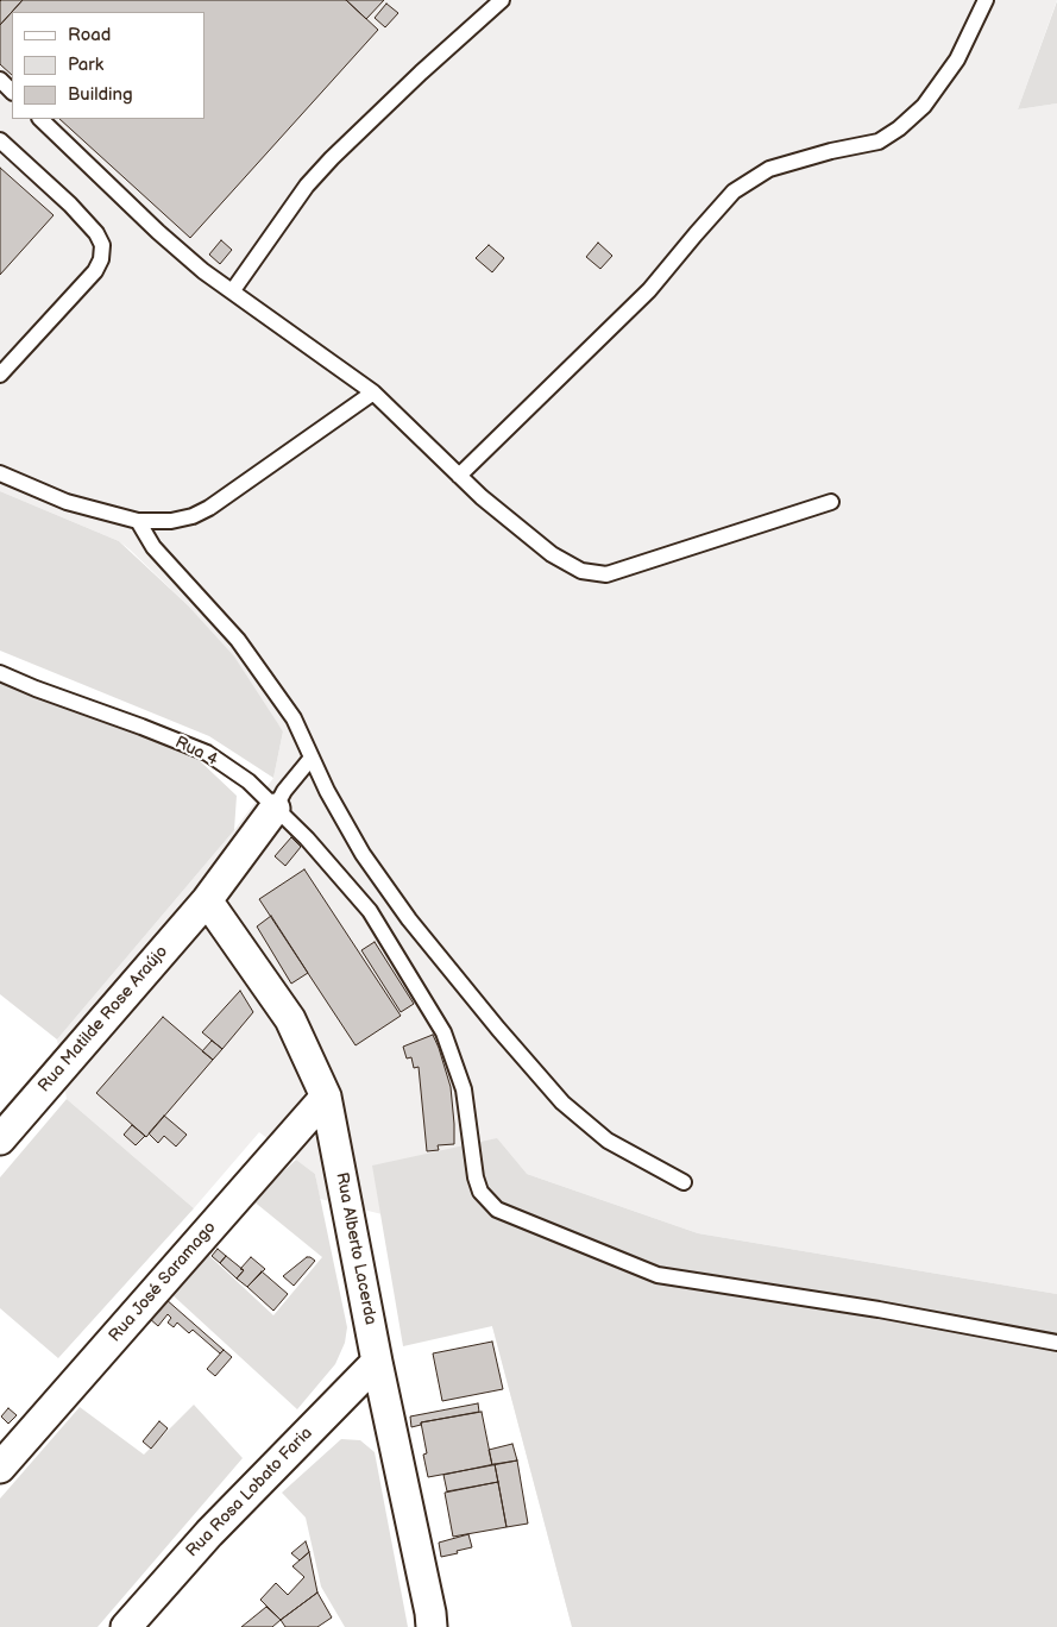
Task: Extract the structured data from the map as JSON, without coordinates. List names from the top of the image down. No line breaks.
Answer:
{"streets":{"street":["Rua Matilde Rose Araújo","Rua Alberto Lacerda","Rua José Saramago","Rua Rosa Lobato Faria"],"lane":["Rua 4"]},"crossings":[["Rua Matilde Rose Araújo","Rua Alberto Lacerda"],["Rua Alberto Lacerda","Rua José Saramago"],["Rua Alberto Lacerda","Rua Rosa Lobato Faria"]],"legend":["Road","Park","Building"]}
